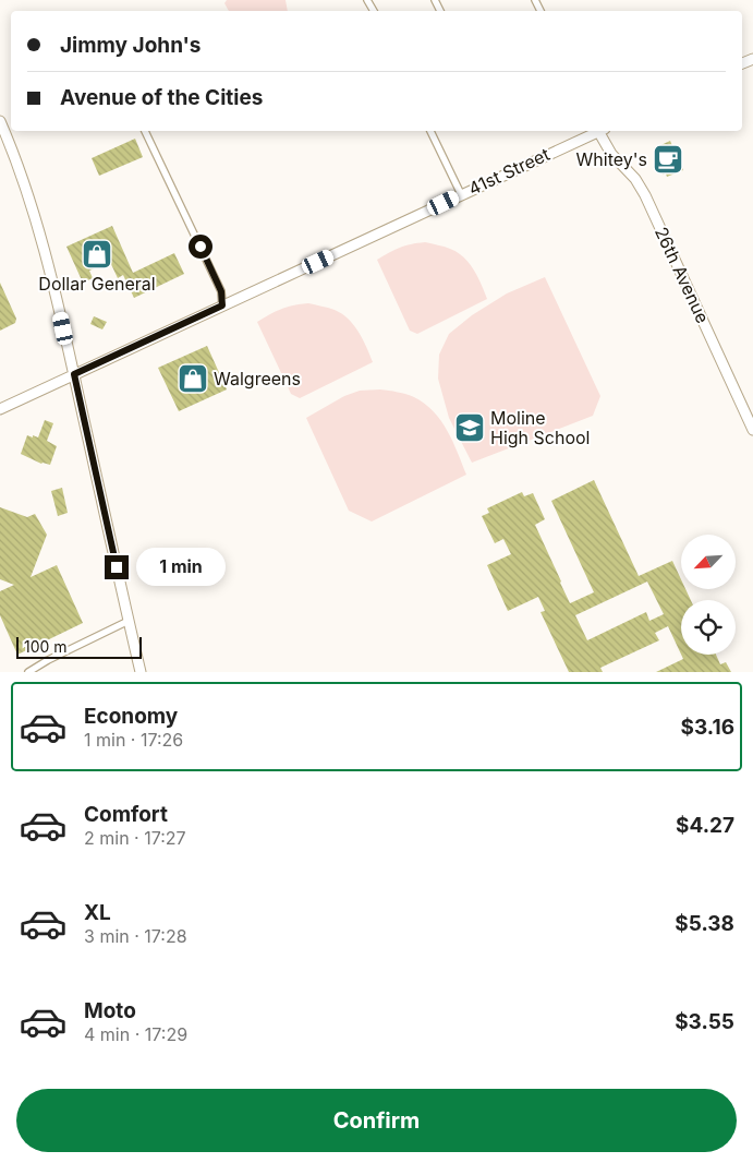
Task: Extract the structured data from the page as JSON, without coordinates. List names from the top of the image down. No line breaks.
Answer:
{"streets":{"street":["41st Street","26th Avenue"]},"places":{"cafe":["Whitey's"],"shop":["Dollar General","Walgreens"],"school or university":["Moline High School"]},"scale_bar":"100 m","north":"bottom left","page":{"banner":["Jimmy John's","Avenue of the Cities"],"bubble":"1 min","scale":"100 m","list":[{"name":"Economy","note":"1 min · 17:26","value":"$3.16"},{"name":"Comfort","note":"2 min · 17:27","value":"$4.27"},{"name":"XL","note":"3 min · 17:28","value":"$5.38"},{"name":"Moto","note":"4 min · 17:29","value":"$3.55"}],"buttons":"Confirm"}}
